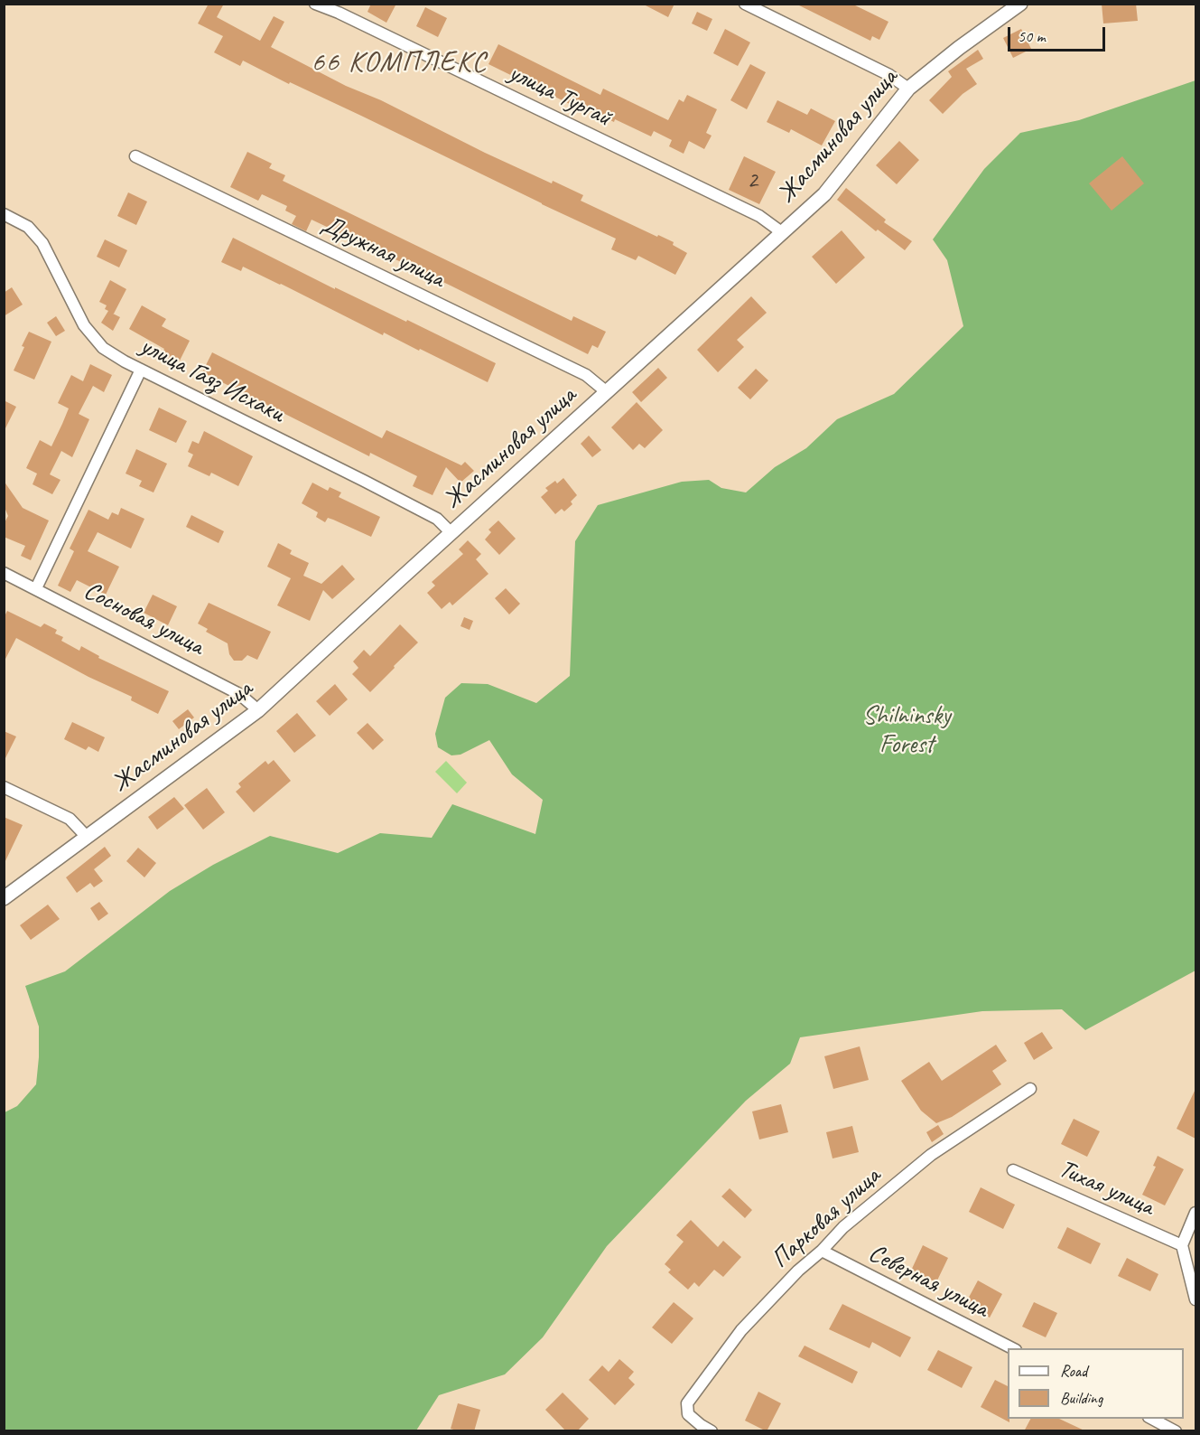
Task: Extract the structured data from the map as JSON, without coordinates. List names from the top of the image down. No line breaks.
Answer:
{"streets":{"street":["улица Тургай","Жасминовая улица","Дружная улица","улица Гаяз Исхаки","Сосновая улица","Тихая улица","Парковая улица","Северная улица"]},"crossings":[["улица Тургай","Жасминовая улица"],["Жасминовая улица","Дружная улица"],["Жасминовая улица","улица Гаяз Исхаки"],["Жасминовая улица","Сосновая улица"],["Парковая улица","Северная улица"]],"districts":["66 КОМПЛЕКС"],"parks":["Shilninsky Forest"],"house_numbers":["2"],"legend":["Road","Building"],"scale_bar":"50 m"}
